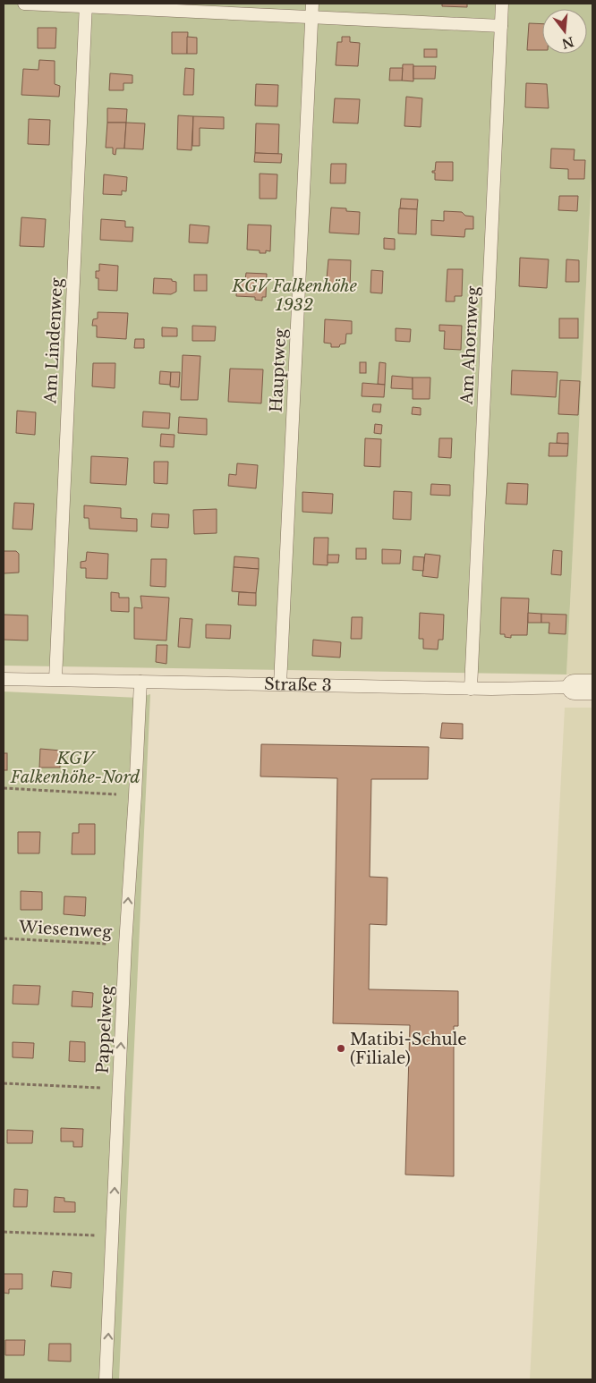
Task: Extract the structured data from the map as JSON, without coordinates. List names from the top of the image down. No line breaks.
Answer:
{"streets":{"lane":["Am Lindenweg","Am Ahornweg","Hauptweg","Straße 3","Pappelweg"],"path":["Wiesenweg"]},"crossings":[["Am Lindenweg","Straße 3"],["Am Ahornweg","Straße 3"],["Hauptweg","Straße 3"],["Straße 3","Pappelweg"],["Wiesenweg","Pappelweg"]],"one_way":["Pappelweg"],"parks":["KGV Falkenhöhe 1932","KGV Falkenhöhe-Nord"],"places":["Matibi-Schule (Filiale)"],"north":"bottom"}
